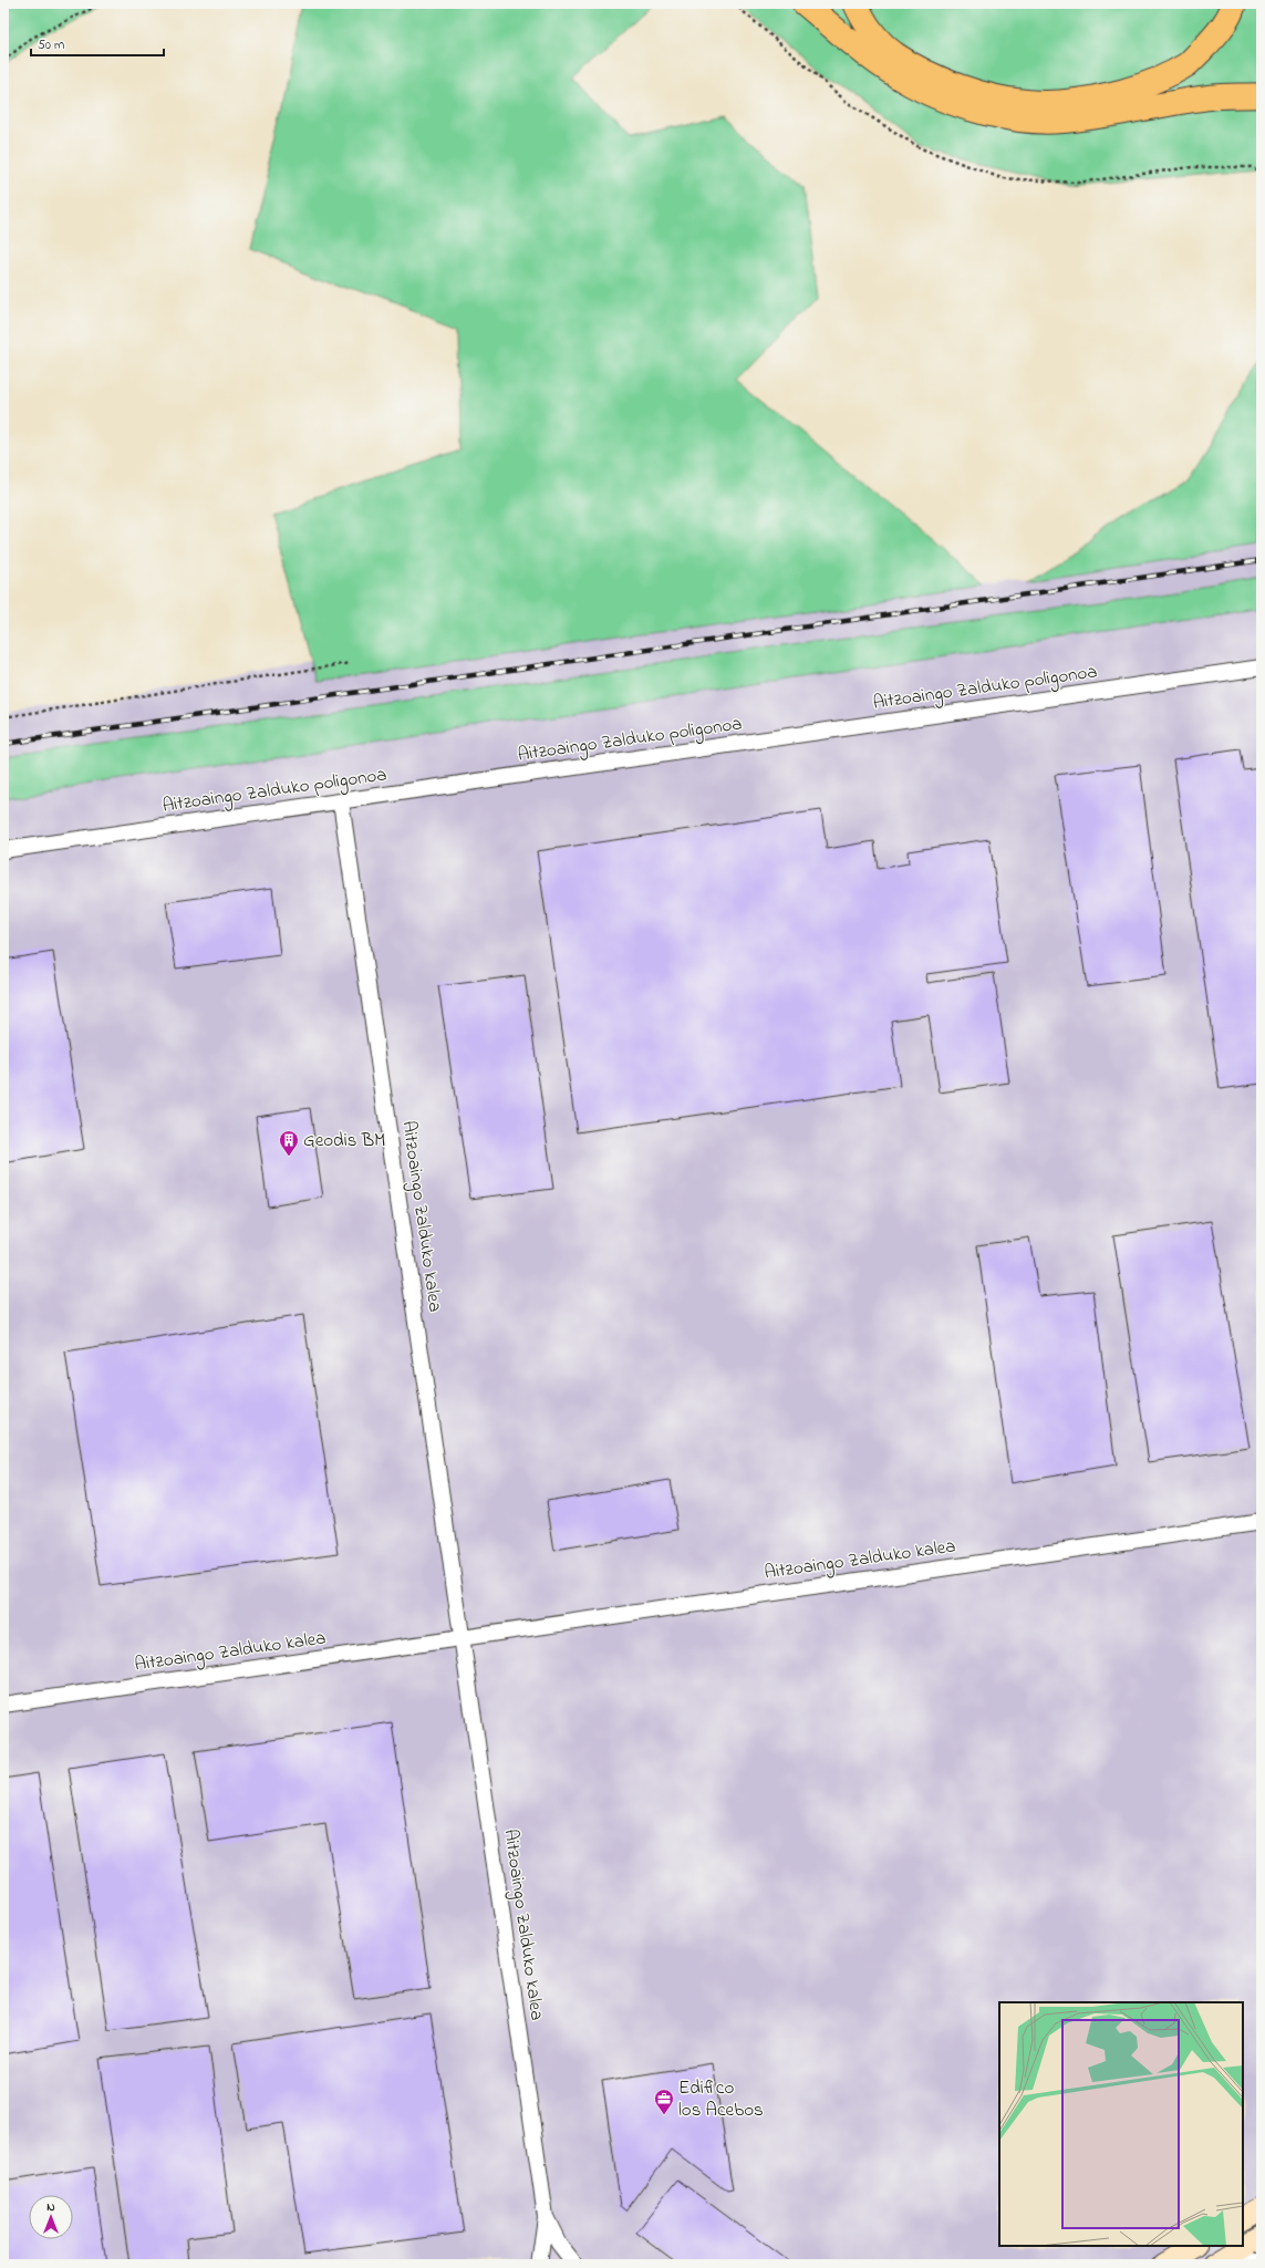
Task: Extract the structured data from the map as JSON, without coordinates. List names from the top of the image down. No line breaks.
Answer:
{"streets":{"street":["Aitzoaingo Zalduko poligonoa","Aitzoaingo Zalduko kalea"]},"crossings":[["Aitzoaingo Zalduko poligonoa","Aitzoaingo Zalduko kalea"]],"places":{"building":["Geodis BM"],"office":["Edifico los Acebos"]},"scale_bar":"50 m","north":"top"}
